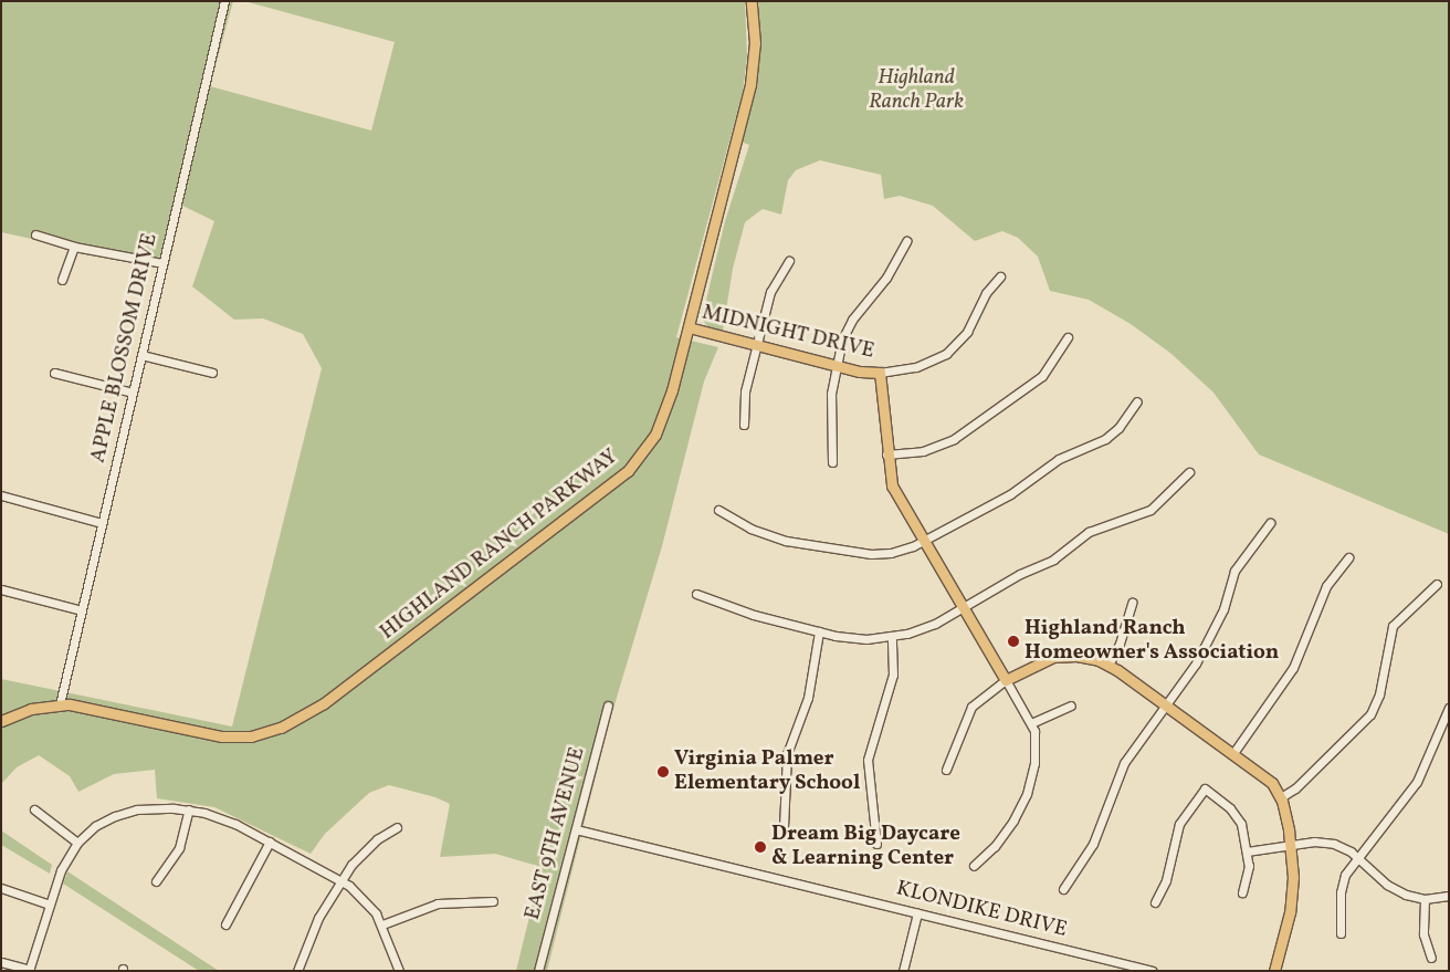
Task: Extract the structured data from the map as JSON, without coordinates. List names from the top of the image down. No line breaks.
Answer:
{"streets":{"main road":["MIDNIGHT DRIVE","HIGHLAND RANCH PARKWAY"],"street":["APPLE BLOSSOM DRIVE","EAST 9TH AVENUE","KLONDIKE DRIVE"]},"crossings":[["MIDNIGHT DRIVE","HIGHLAND RANCH PARKWAY"],["APPLE BLOSSOM DRIVE","HIGHLAND RANCH PARKWAY"],["EAST 9TH AVENUE","KLONDIKE DRIVE"]],"parks":["Highland Ranch Park"],"places":["Highland Ranch Homeowner's Association","Virginia Palmer Elementary School","Dream Big Daycare & Learning Center"]}
